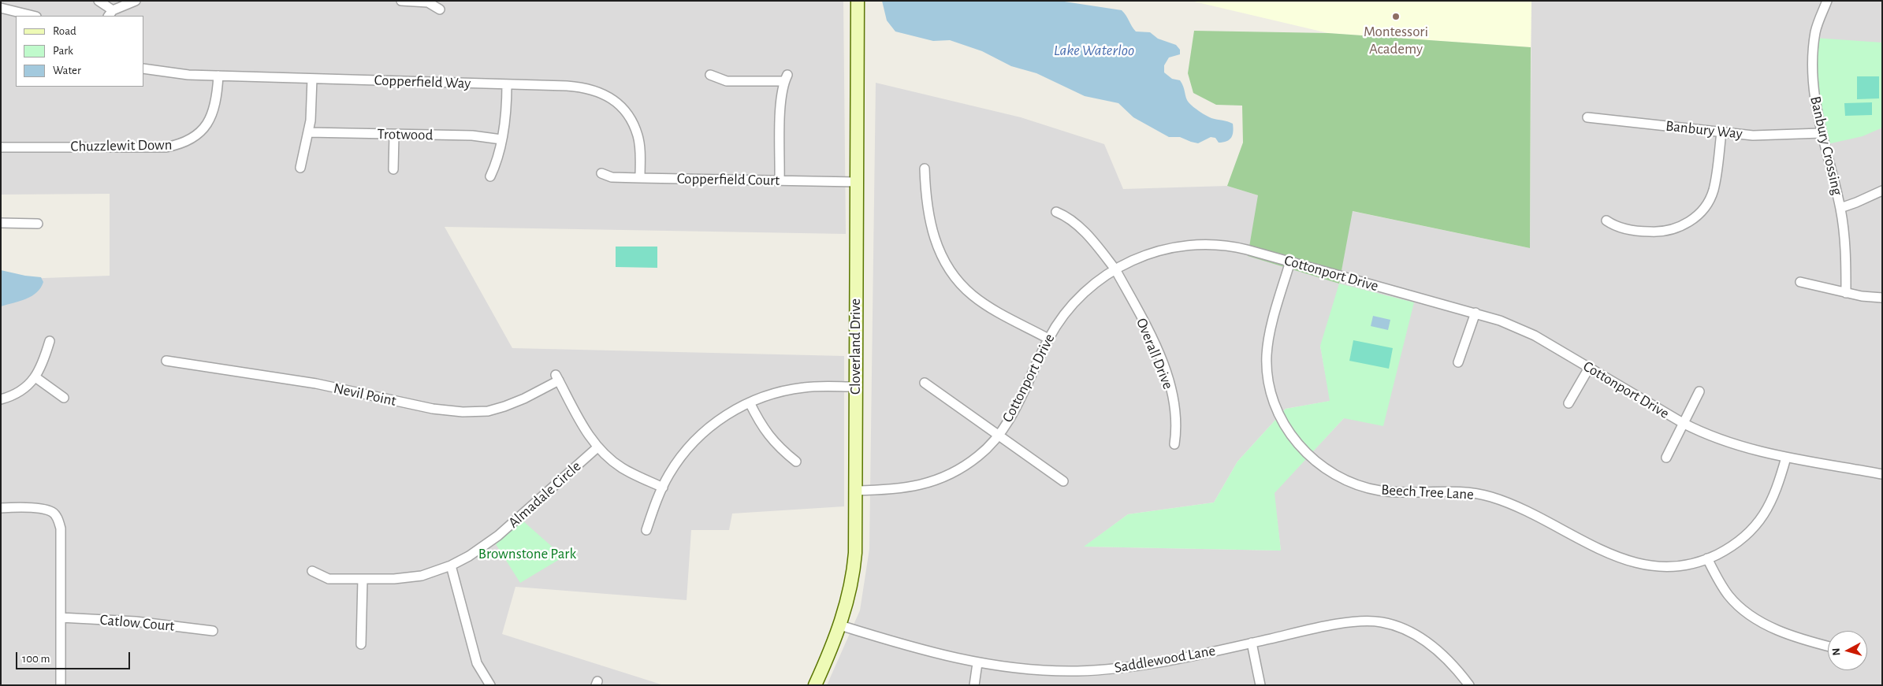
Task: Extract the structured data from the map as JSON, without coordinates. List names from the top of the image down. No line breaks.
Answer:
{"streets":{"main road":["Cloverland Drive"],"street":["Copperfield Way","Banbury Way","Trotwood","Chuzzlewit Down","Banbury Crossing","Copperfield Court","Cottonport Drive","Overall Drive","Nevil Point","Beech Tree Lane","Almadale Circle","Catlow Court","Saddlewood Lane"]},"crossings":[["Copperfield Way","Chuzzlewit Down"],["Copperfield Way","Copperfield Court"],["Banbury Way","Banbury Crossing"],["Copperfield Court","Cloverland Drive"],["Cottonport Drive","Cloverland Drive"],["Cottonport Drive","Overall Drive"],["Cottonport Drive","Beech Tree Lane"],["Cloverland Drive","Saddlewood Lane"],["Nevil Point","Almadale Circle"]],"water":["Lake Waterloo"],"parks":["Brownstone Park"],"places":["Montessori Academy"],"legend":["Road","Park","Water"],"scale_bar":"100 m","north":"left"}
